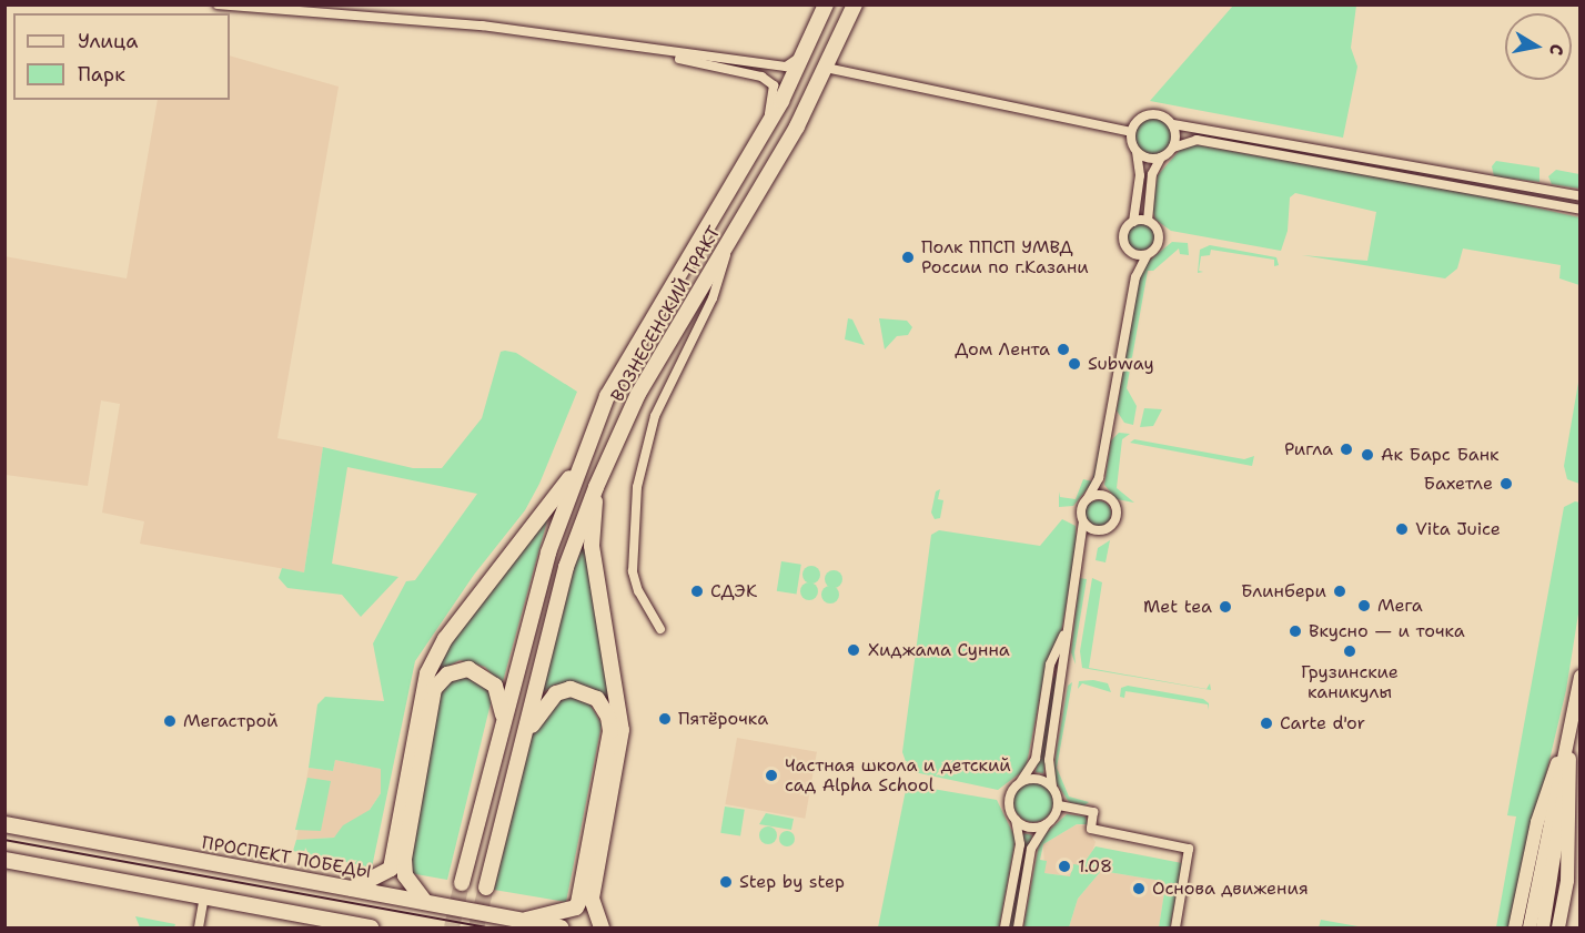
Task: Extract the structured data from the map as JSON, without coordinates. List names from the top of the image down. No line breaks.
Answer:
{"streets":{"main road":["ВОЗНЕСЕНСКИЙ ТРАКТ","ПРОСПЕКТ ПОБЕДЫ"]},"places":["Полк ППСП УМВД России по г.Казани","Дом Лента","Subway","Ригла","Ак Барс Банк","Бахетле","Vita Juice","СДЭК","Блинбери","Мега","Met tea","Вкусно — и точка","Хиджама Сунна","Грузинские каникулы","Пятёрочка","Мегастрой","Carte d'or","Частная школа и детский сад Alpha School","1.08","Step by step","Основа движения"],"legend":["Улица","Парк"],"north":"right"}
